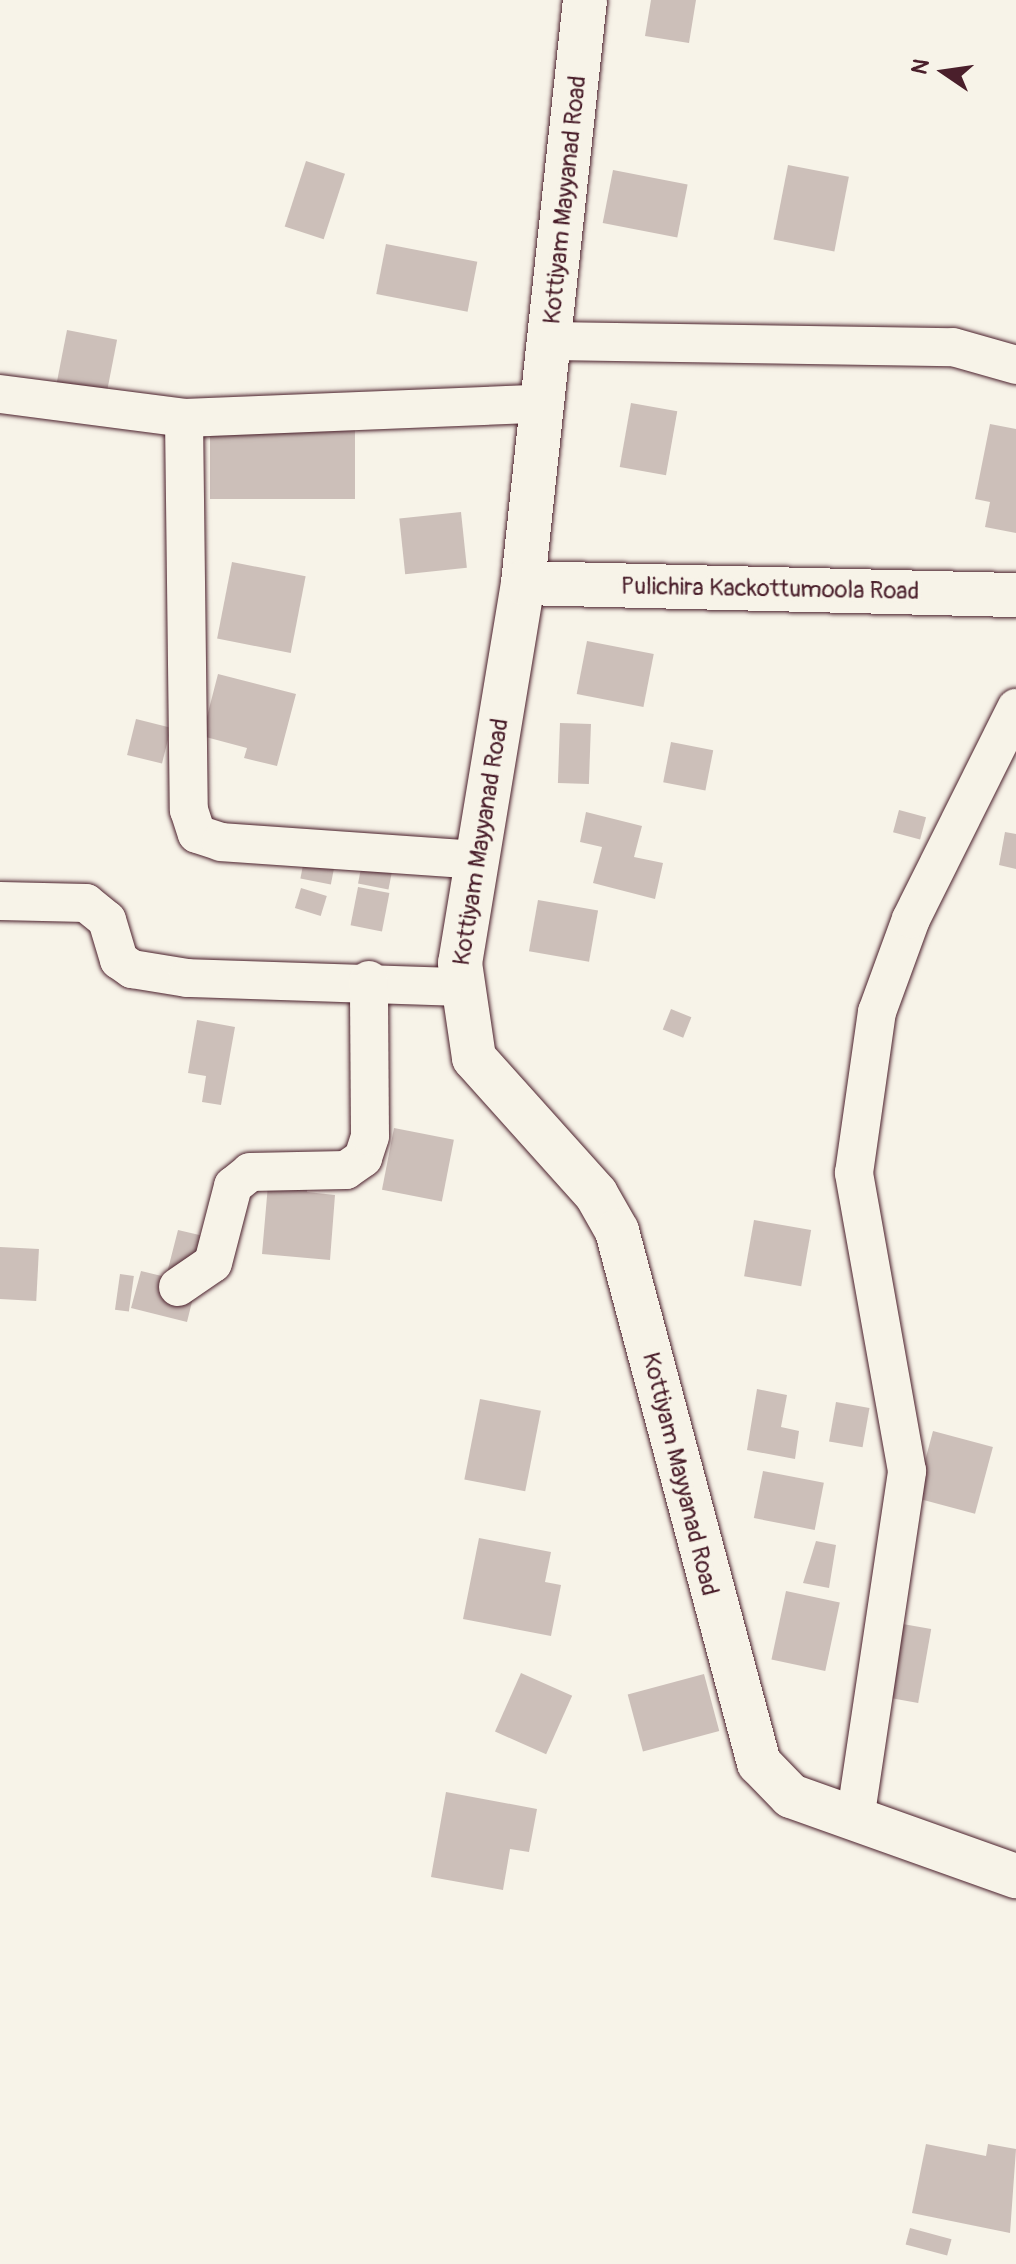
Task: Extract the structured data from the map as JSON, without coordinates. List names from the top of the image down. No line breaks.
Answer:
{"streets":{"main road":["Kottiyam Mayyanad Road","Pulichira Kackottumoola Road"]},"crossings":[["Kottiyam Mayyanad Road","Pulichira Kackottumoola Road"]],"north":"left"}
